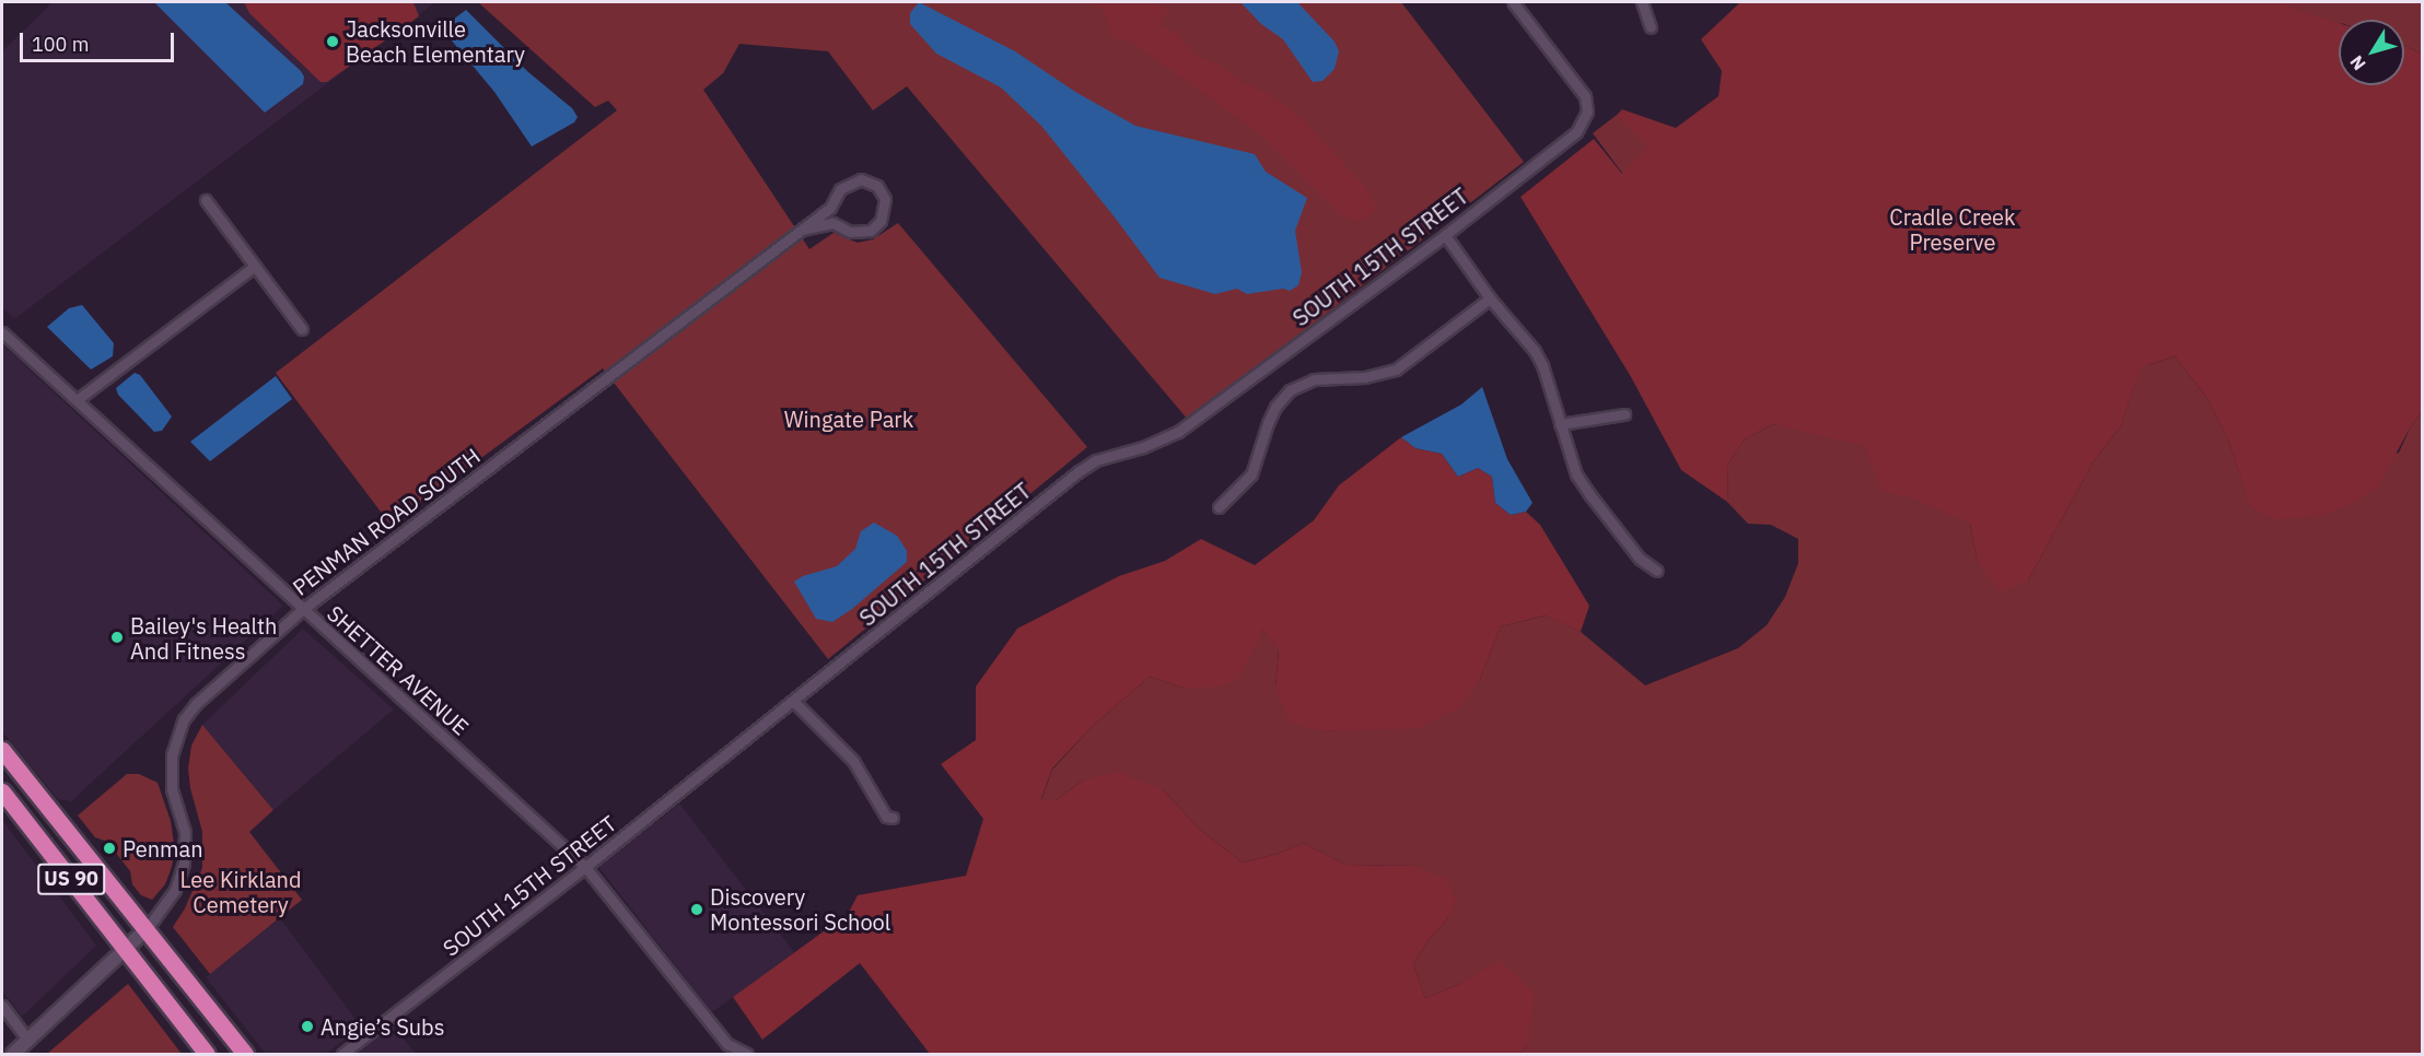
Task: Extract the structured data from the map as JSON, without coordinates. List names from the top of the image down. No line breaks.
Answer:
{"streets":{"highway":["US 90"],"street":["SOUTH 15TH STREET","PENMAN ROAD SOUTH","SHETTER AVENUE"]},"crossings":[["SOUTH 15TH STREET","SHETTER AVENUE"],["PENMAN ROAD SOUTH","SHETTER AVENUE"],["PENMAN ROAD SOUTH","US 90"]],"parks":["Cradle Creek Preserve","Wingate Park","Lee Kirkland Cemetery"],"places":["Jacksonville Beach Elementary","Bailey's Health And Fitness","Penman","Discovery Montessori School","Angie’s Subs"],"scale_bar":"100 m","north":"bottom left"}
